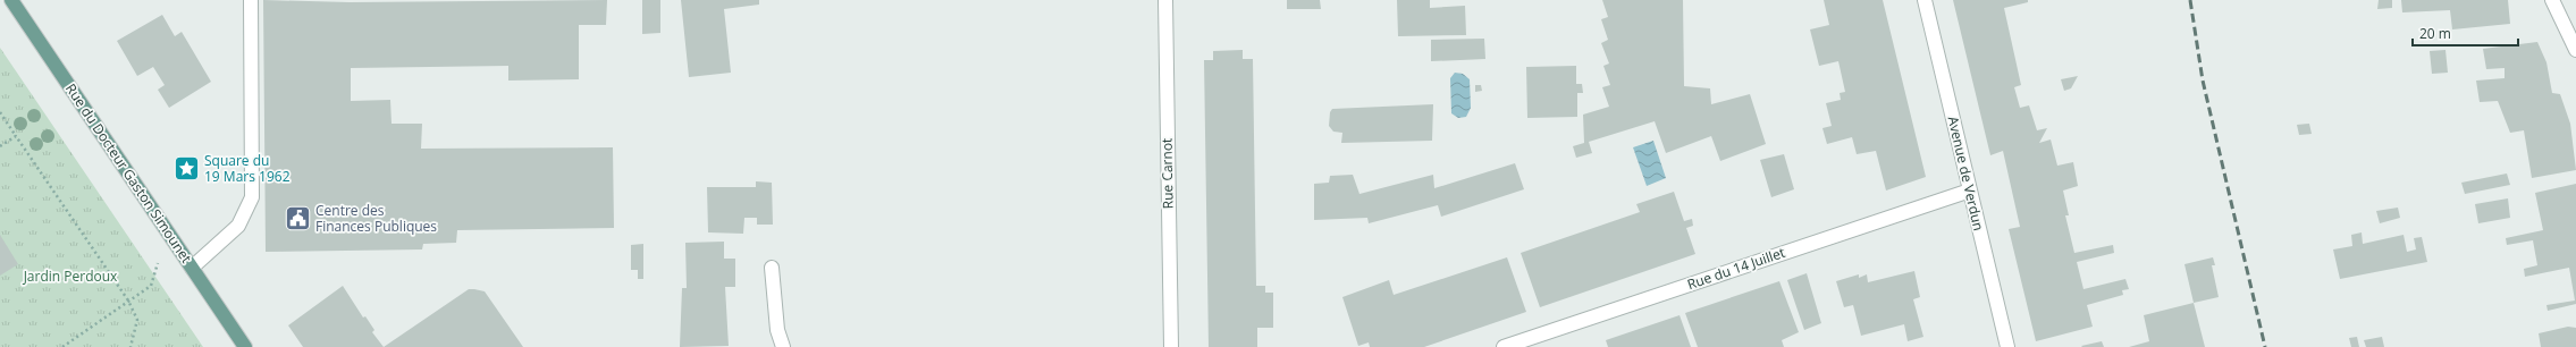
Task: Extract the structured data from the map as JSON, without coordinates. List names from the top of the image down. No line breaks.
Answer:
{"streets":{"main road":["Rue du Docteur Gaston Simounet"],"street":["Rue Carnot","Avenue de Verdun","Rue du 14 Juillet"]},"crossings":[["Avenue de Verdun","Rue du 14 Juillet"]],"parks":["Jardin Perdoux"],"places":{"place":["Square du 19 Mars 1962"],"public building":["Centre des Finances Publiques"]},"scale_bar":"20 m"}
